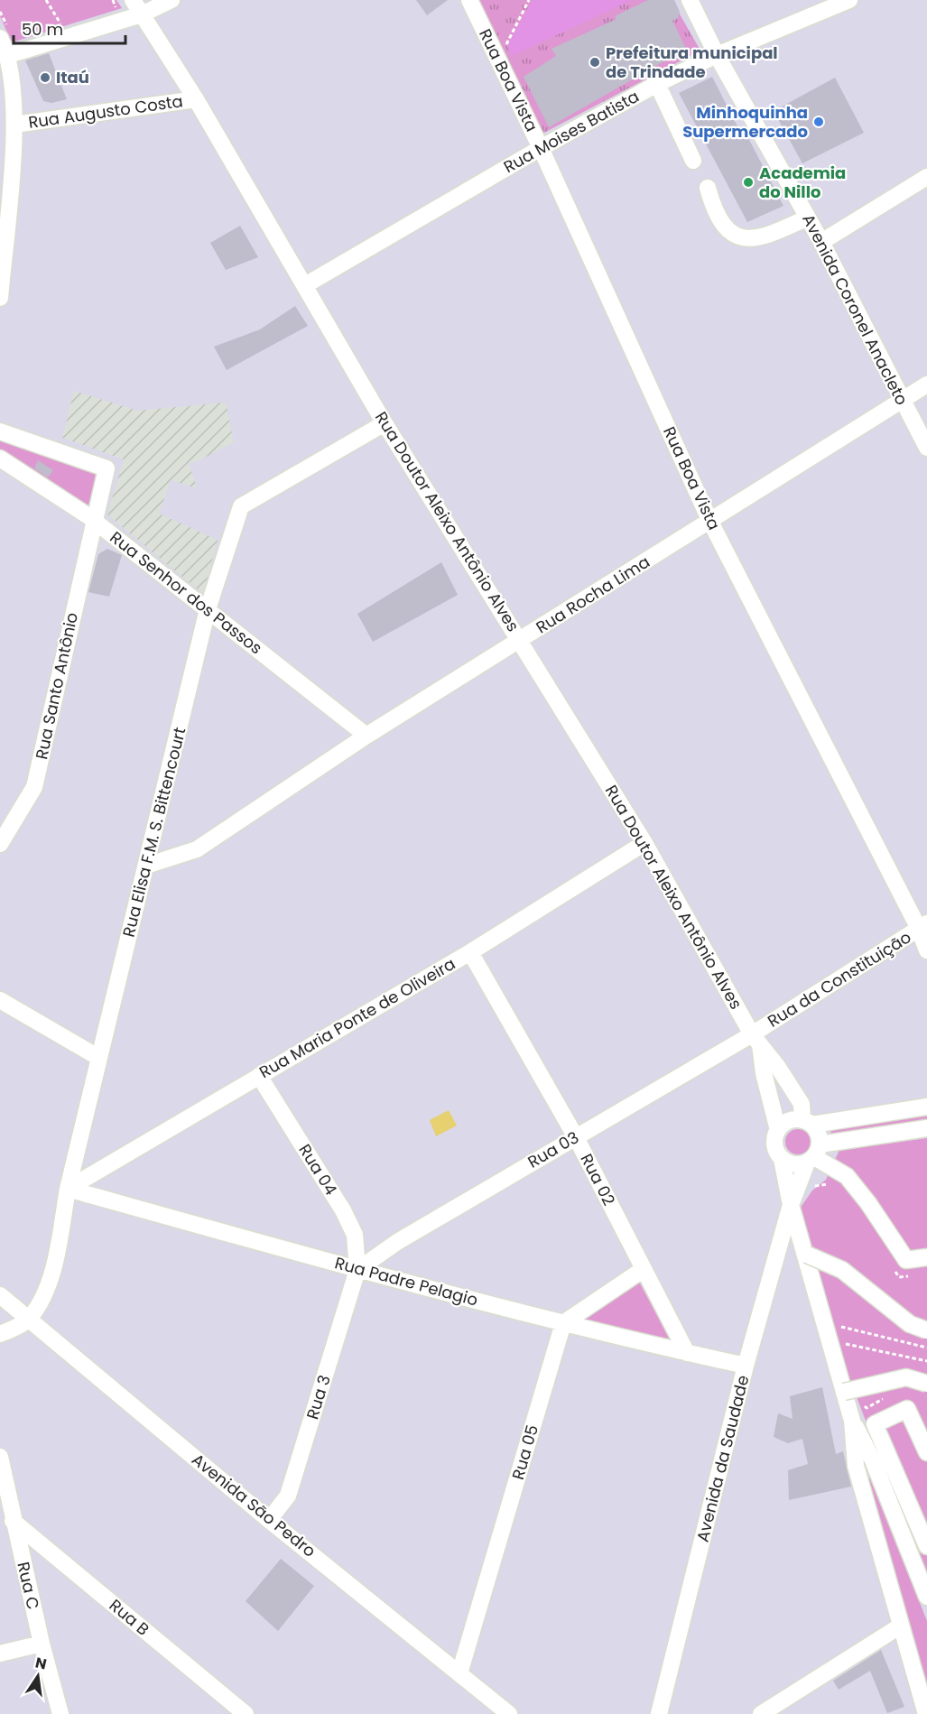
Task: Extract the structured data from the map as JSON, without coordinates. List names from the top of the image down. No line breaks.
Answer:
{"streets":{"street":["Rua Boa Vista","Rua Augusto Costa","Rua Moises Batista","Avenida Coronel Anacleto","Rua Doutor Aleixo Antônio Alves","Rua Senhor dos Passos","Rua Rocha Lima","Rua Santo Antônio","Rua Elisa F.M. S. Bittencourt","Rua da Constituição","Rua Maria Ponte de Oliveira","Rua 03","Rua 04","Rua 02","Rua Padre Pelagio","Rua 3","Rua 05","Avenida da Saudade","Avenida São Pedro","Rua C","Rua B"]},"crossings":[["Rua Boa Vista","Rua Moises Batista"],["Rua Boa Vista","Rua Rocha Lima"],["Rua Boa Vista","Rua da Constituição"],["Rua Augusto Costa","Rua Doutor Aleixo Antônio Alves"],["Rua Moises Batista","Avenida Coronel Anacleto"],["Rua Moises Batista","Rua Doutor Aleixo Antônio Alves"],["Avenida Coronel Anacleto","Rua Rocha Lima"],["Rua Doutor Aleixo Antônio Alves","Rua Rocha Lima"],["Rua Doutor Aleixo Antônio Alves","Rua Elisa F.M. S. Bittencourt"],["Rua Doutor Aleixo Antônio Alves","Rua da Constituição"],["Rua Doutor Aleixo Antônio Alves","Rua Maria Ponte de Oliveira"],["Rua Doutor Aleixo Antônio Alves","Rua 03"],["Rua Doutor Aleixo Antônio Alves","Avenida da Saudade"],["Rua Senhor dos Passos","Rua Rocha Lima"],["Rua Senhor dos Passos","Rua Santo Antônio"],["Rua Senhor dos Passos","Rua Elisa F.M. S. Bittencourt"],["Rua Rocha Lima","Rua Elisa F.M. S. Bittencourt"],["Rua Elisa F.M. S. Bittencourt","Rua Maria Ponte de Oliveira"],["Rua Elisa F.M. S. Bittencourt","Rua Padre Pelagio"],["Rua Elisa F.M. S. Bittencourt","Avenida São Pedro"],["Rua da Constituição","Rua 03"],["Rua Maria Ponte de Oliveira","Rua 04"],["Rua Maria Ponte de Oliveira","Rua 02"],["Rua Maria Ponte de Oliveira","Rua Padre Pelagio"],["Rua 03","Rua 04"],["Rua 03","Rua 02"],["Rua 03","Rua Padre Pelagio"],["Rua 03","Rua 3"],["Rua 04","Rua Padre Pelagio"],["Rua 04","Rua 3"],["Rua 02","Rua Padre Pelagio"],["Rua Padre Pelagio","Rua 3"],["Rua Padre Pelagio","Rua 05"],["Rua Padre Pelagio","Avenida da Saudade"],["Rua 3","Avenida São Pedro"],["Rua 05","Avenida São Pedro"],["Rua C","Rua B"]],"places":["Prefeitura municipal de Trindade","Itaú","Minhoquinha Supermercado","Academia do Nillo"],"scale_bar":"50 m","north":"top"}
